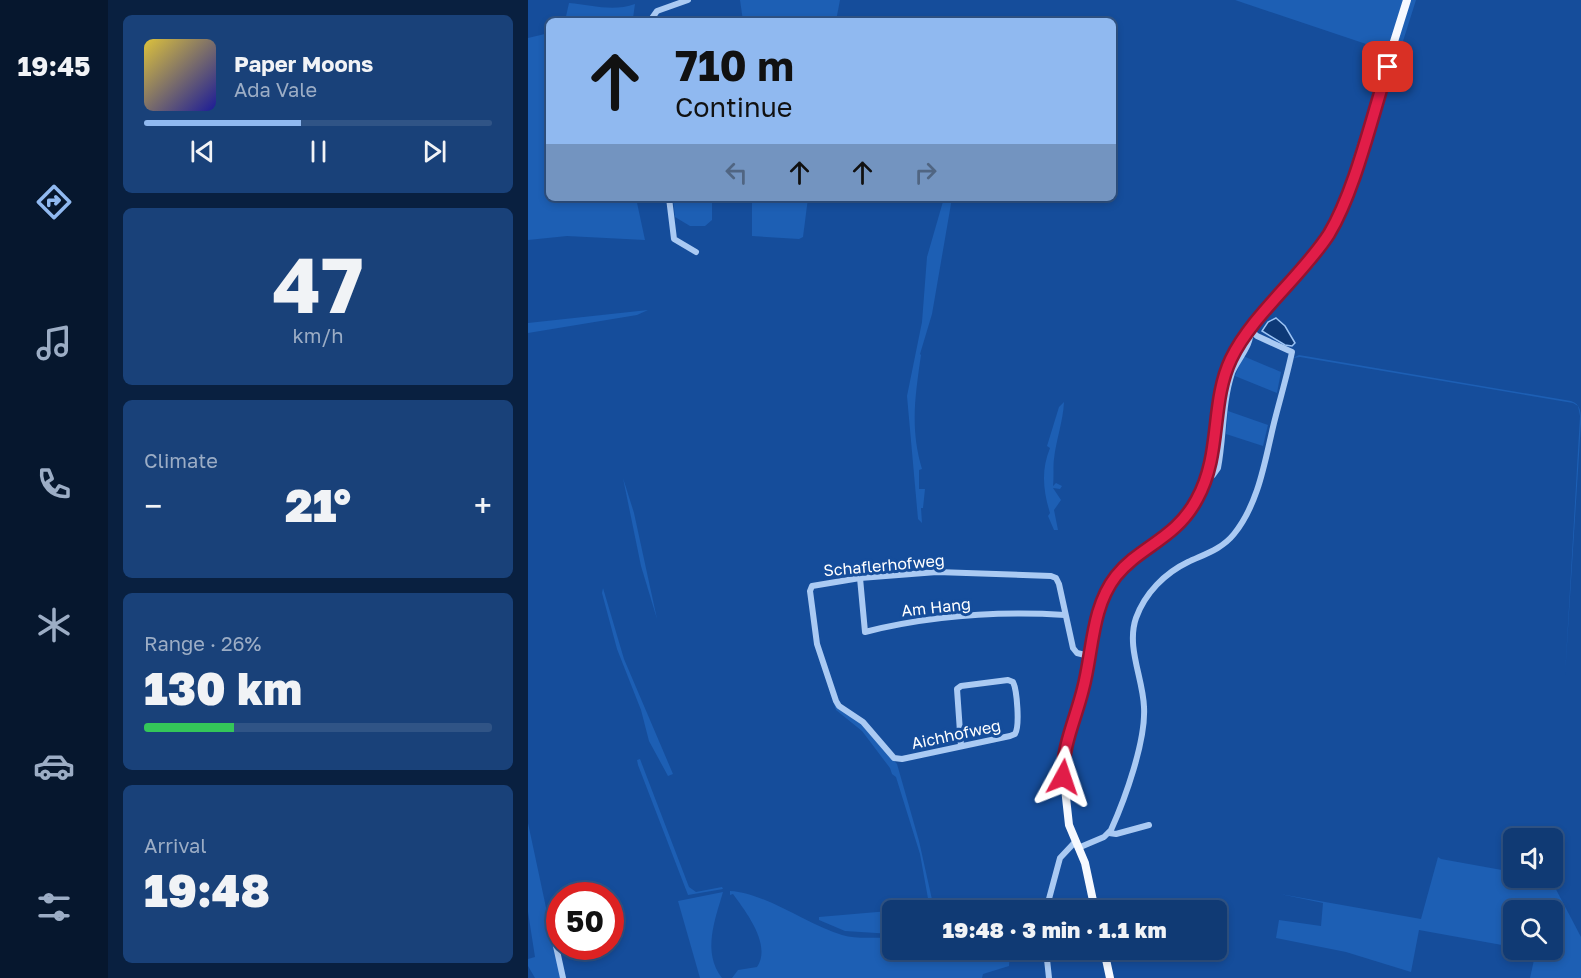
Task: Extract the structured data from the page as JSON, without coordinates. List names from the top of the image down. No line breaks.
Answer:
{"streets":{"street":["Schaflerhofweg","Am Hang","Aichhofweg"]},"crossings":[["Schaflerhofweg","Am Hang"],["Schaflerhofweg","Aichhofweg"]],"page":{"tabs":"19:45","turn":["710 m","Continue"],"song":["Paper Moons","Ada Vale"],"tile":[["47","km/h"],"Climate",["Range · 26%","130 km"],["Arrival","19:48"]],"heat":["−","21°","+"],"limit":"50","trip":"19:48 · 3 min · 1.1 km"}}
